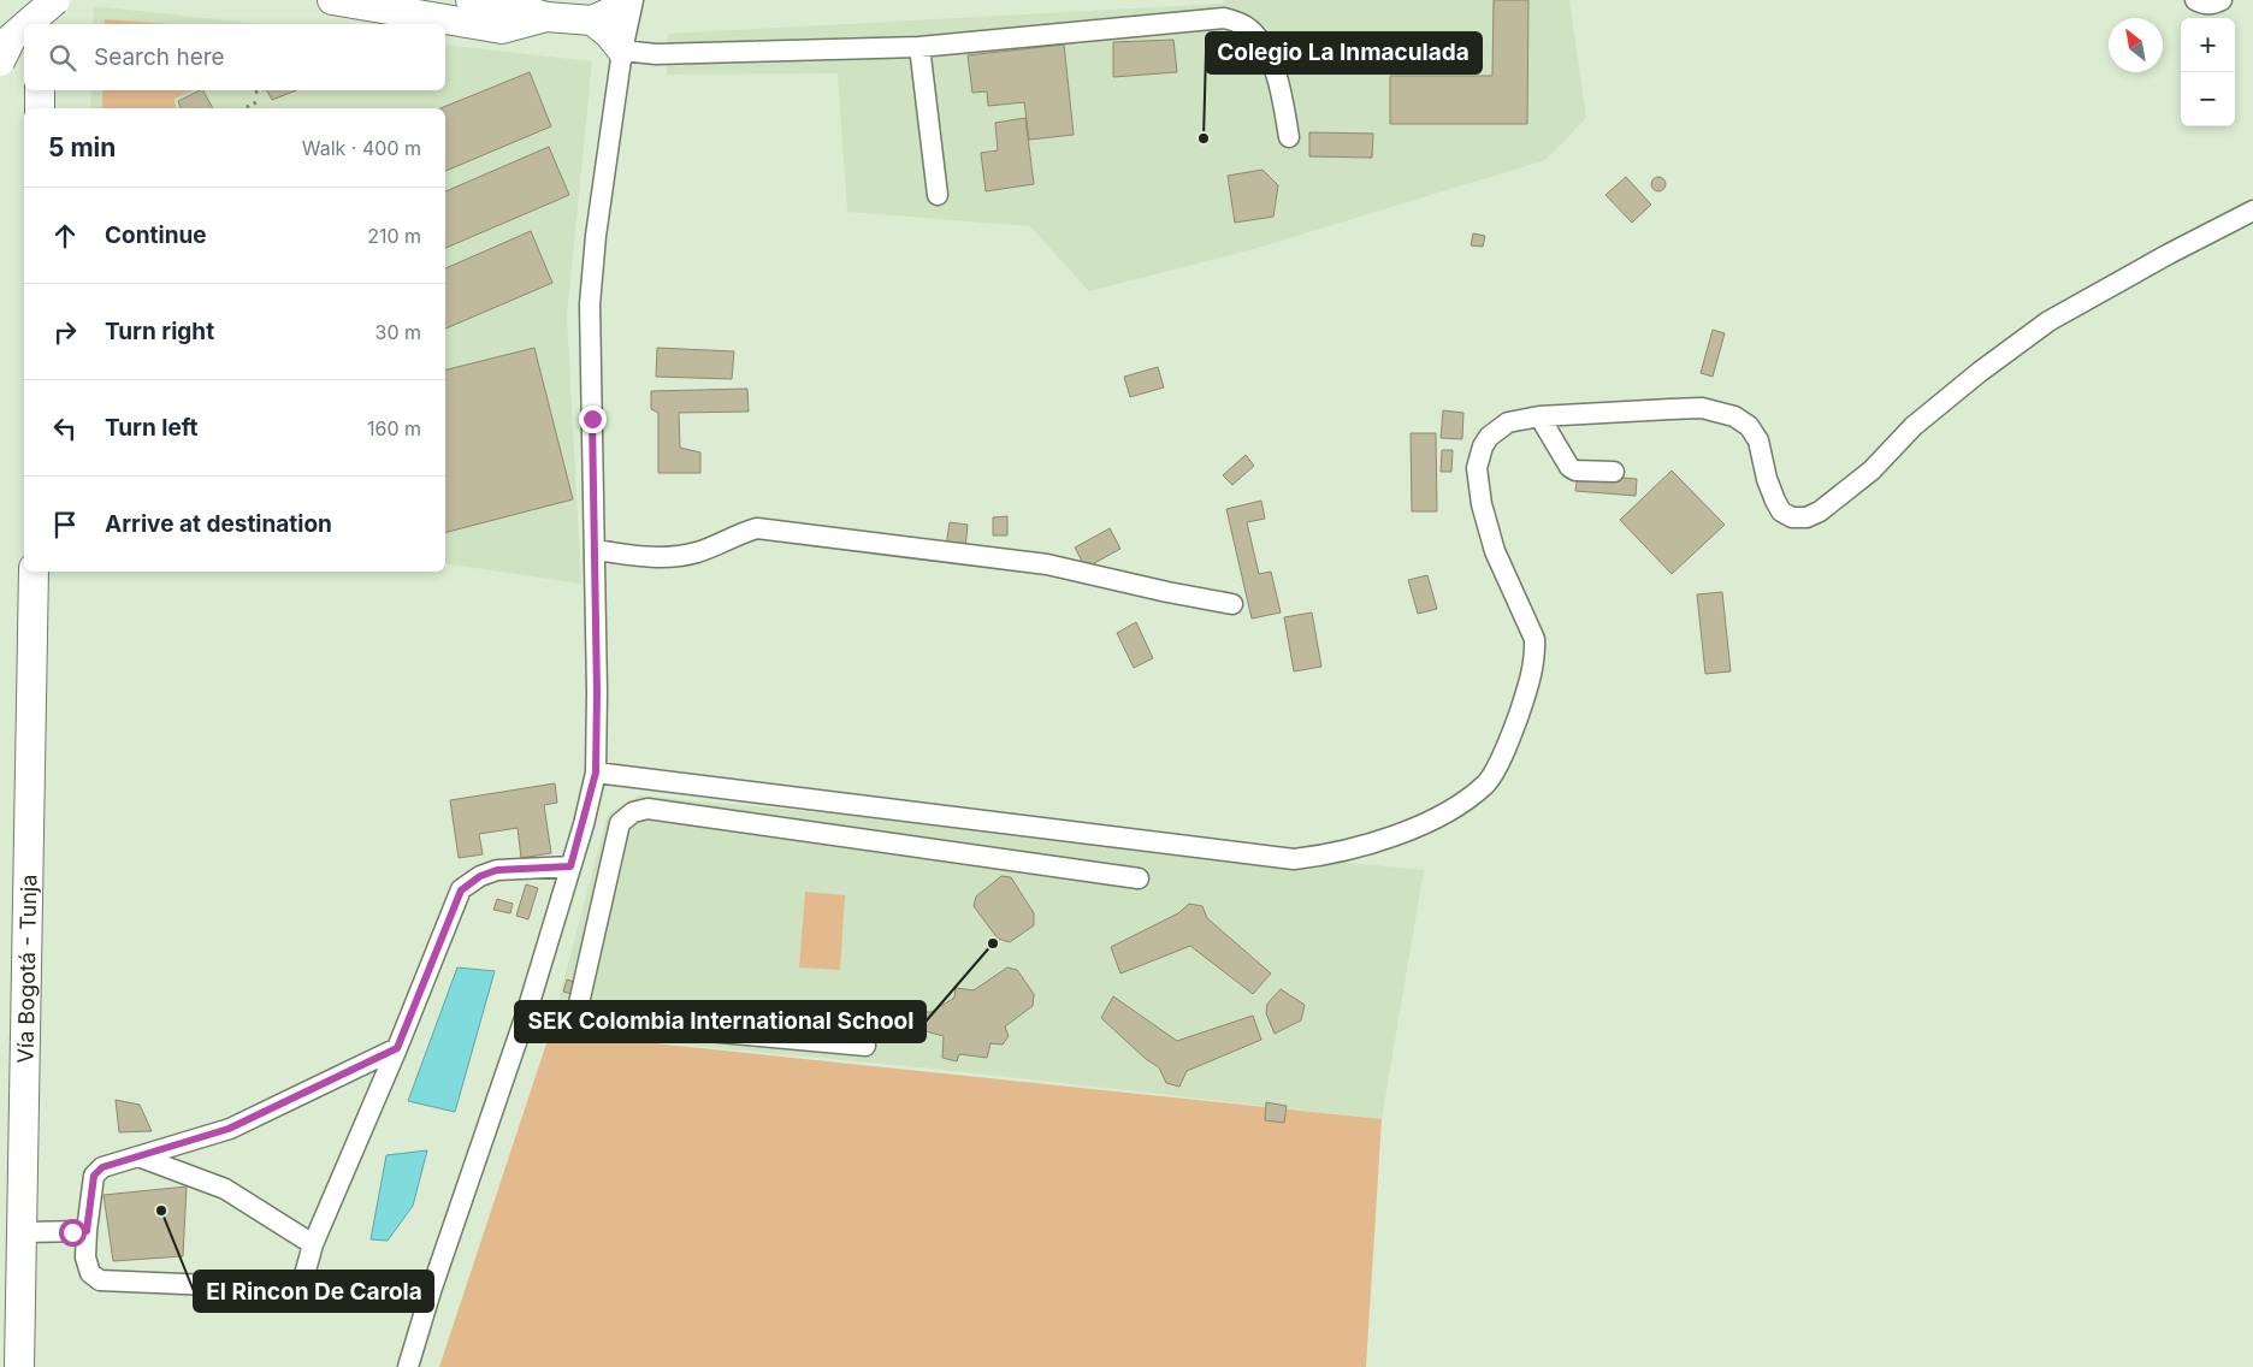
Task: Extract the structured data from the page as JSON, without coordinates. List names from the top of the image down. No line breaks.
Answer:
{"streets":{"highway":["Vía Bogotá - Tunja"]},"places":["Colegio La Inmaculada","SEK Colombia International School","El Rincon De Carola"],"north":"top left","page":{"map_buttons":["+","−"],"search":"Search here","heading":["5 min","Walk · 400 m"],"list":[["Continue","210 m"],["Turn right","30 m"],["Turn left","160 m"],"Arrive at destination"]}}
